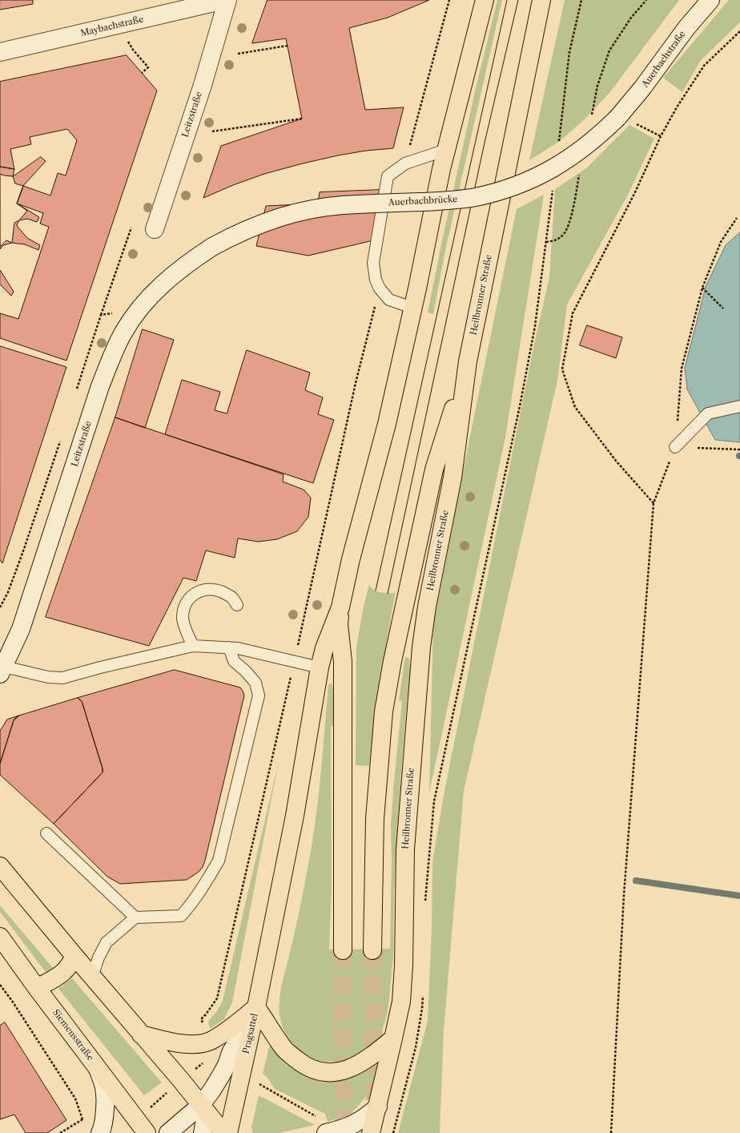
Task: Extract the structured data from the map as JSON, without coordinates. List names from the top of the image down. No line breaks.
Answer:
{"streets":{"main road":["Maybachstraße","Auerbachstraße","Leitzstraße","Auerbachbrücke","Heilbronner Straße","Pragsattel","Siemensstraße"]},"crossings":[["Auerbachstraße","Auerbachbrücke"],["Leitzstraße","Auerbachbrücke"]]}
